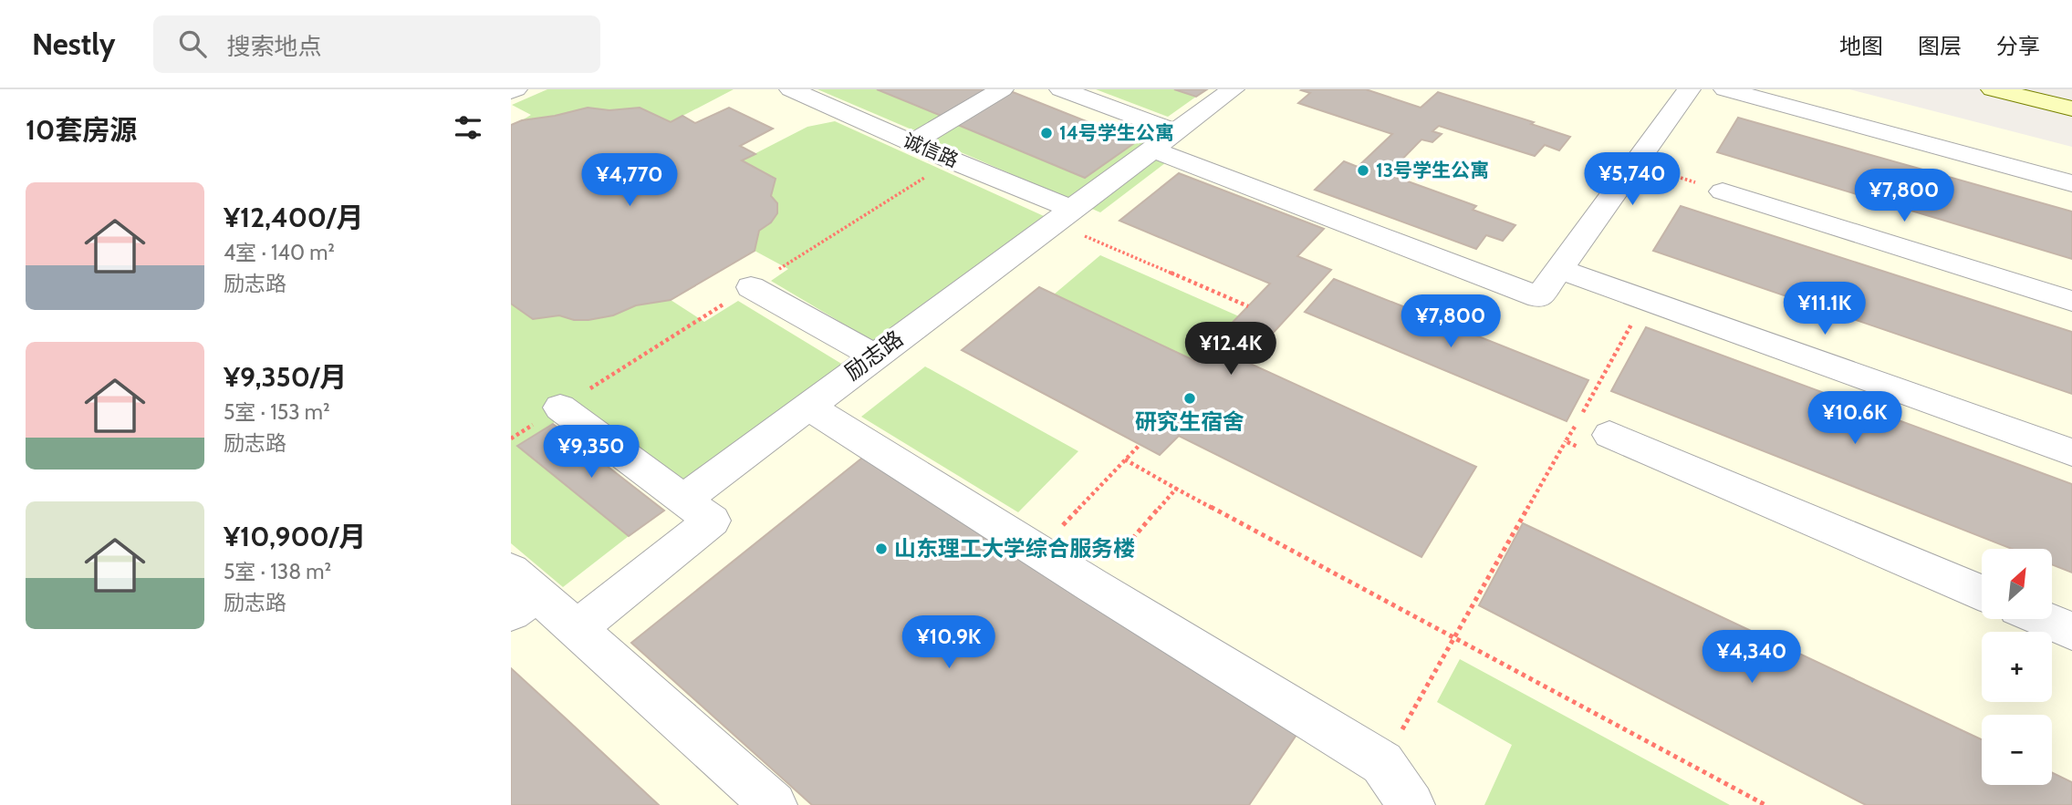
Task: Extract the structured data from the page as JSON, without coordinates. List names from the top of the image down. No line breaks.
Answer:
{"streets":{"street":["诚信路","励志路"]},"crossings":[["诚信路","励志路"]],"places":["14号学生公寓","13号学生公寓","研究生宿舍","山东理工大学综合服务楼"],"north":"top right","page":{"header":"Nestly","search":"搜索地点","nav":["地图","图层","分享"],"heading":"10套房源","price":["¥5,740","¥4,770","¥7,800","¥11.1K","¥7,800","¥12.4K","¥10.6K","¥9,350","¥10.9K","¥4,340"],"list":[{"name":"¥12,400/月","note":"4室 · 140 m² · 励志路"},{"name":"¥9,350/月","note":"5室 · 153 m² · 励志路"},{"name":"¥10,900/月","note":"5室 · 138 m² · 励志路"}],"map_buttons":["+","−"]}}
